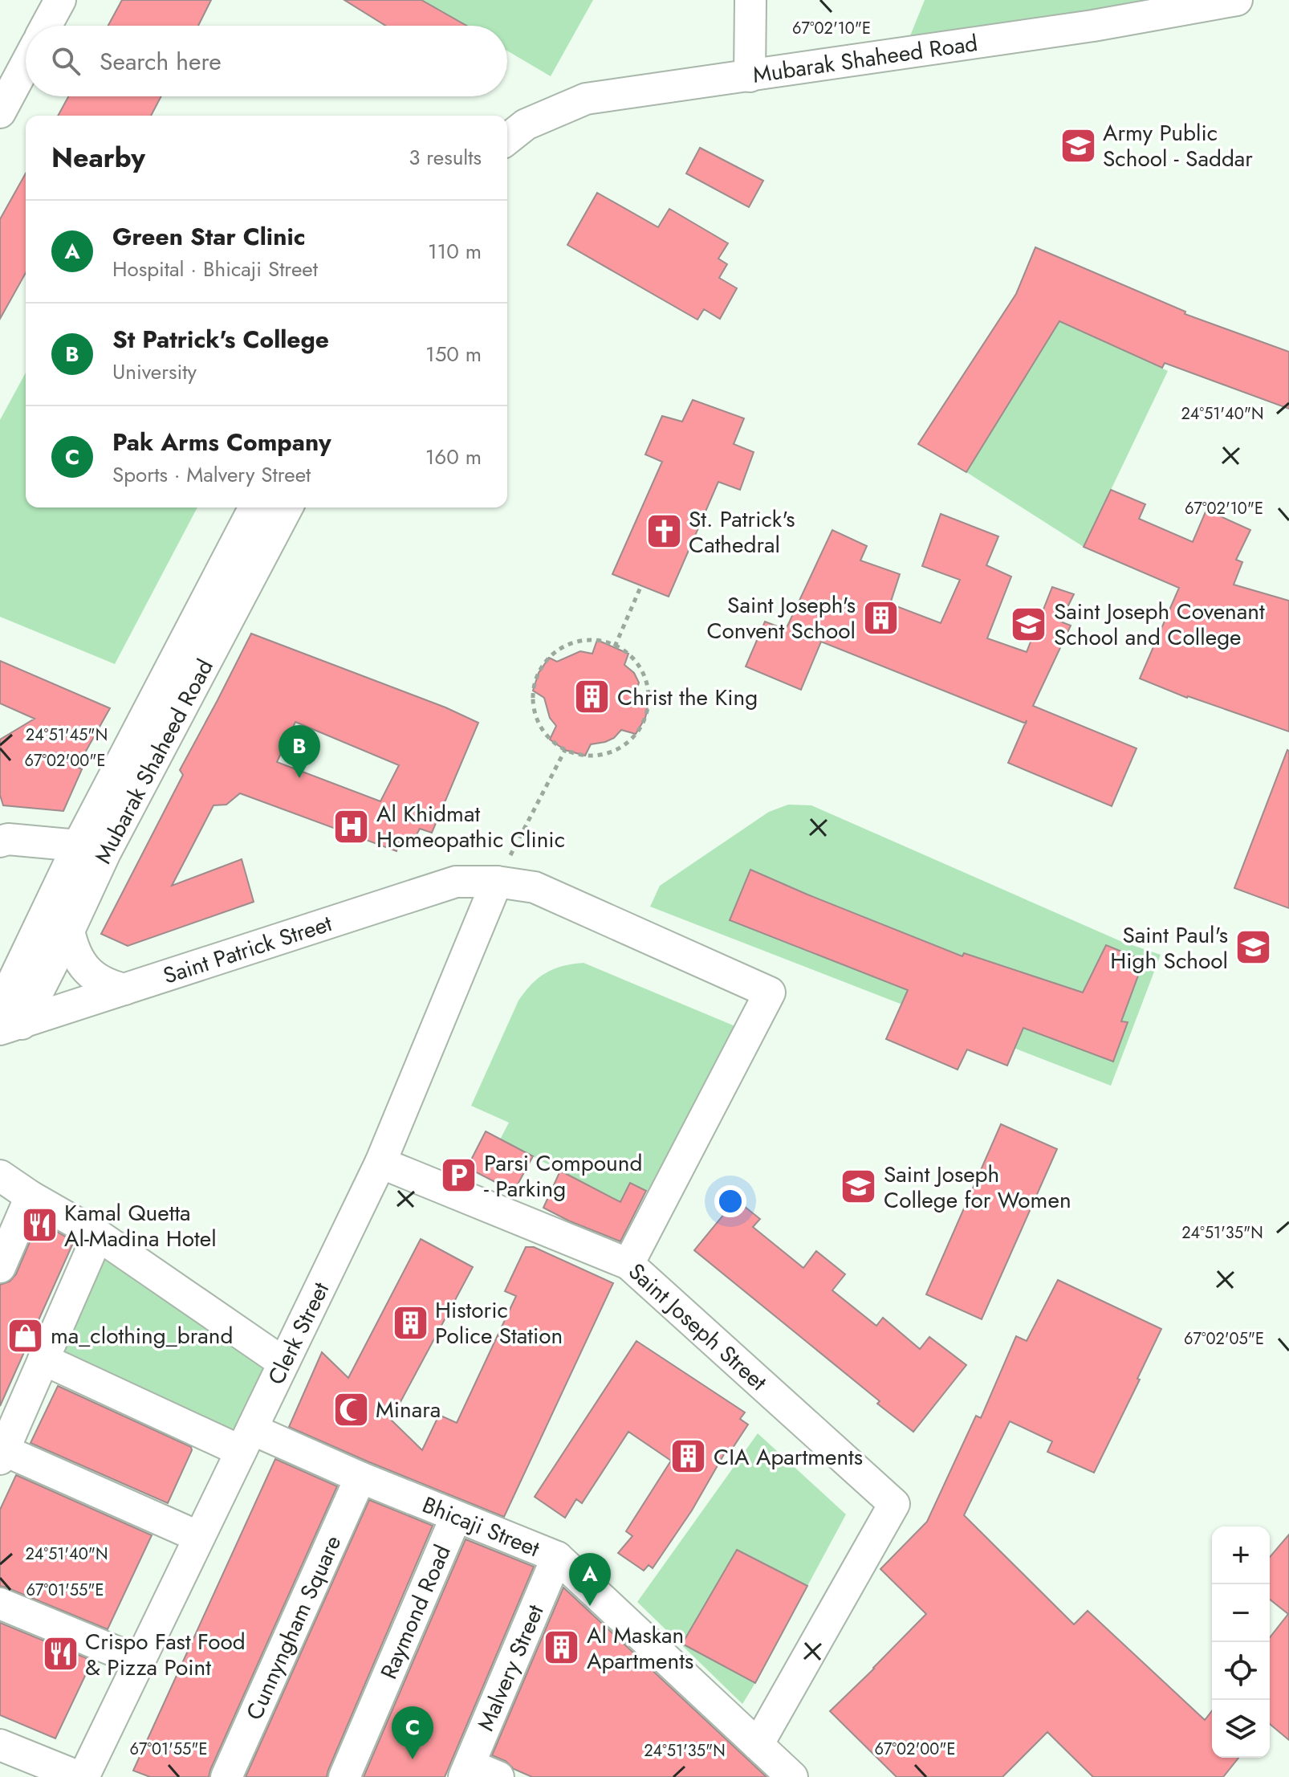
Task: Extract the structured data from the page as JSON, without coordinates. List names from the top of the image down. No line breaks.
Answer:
{"streets":{"street":["Mubarak Shaheed Road","Saint Patrick Street","Saint Joseph Street","Clerk Street","Bhicaji Street","Raymond Road","Cunnyngham Square","Malvery Street"]},"crossings":[["Mubarak Shaheed Road","Saint Patrick Street"],["Saint Patrick Street","Saint Joseph Street"],["Saint Patrick Street","Clerk Street"],["Saint Joseph Street","Clerk Street"],["Saint Joseph Street","Bhicaji Street"],["Clerk Street","Bhicaji Street"],["Bhicaji Street","Raymond Road"],["Bhicaji Street","Cunnyngham Square"],["Bhicaji Street","Malvery Street"]],"places":{"school or university":["Army Public School - Saddar","Saint Joseph Covenant School and College","Saint Paul's High School","Saint Joseph College for Women"],"church":["St. Patrick's Cathedral"],"building":["Saint Joseph's Convent School","Christ the King","Historic Police Station","CIA Apartments","Al Maskan Apartments"],"hospital":["Al Khidmat Homeopathic Clinic"],"parking":["Parsi Compound - Parking"],"restaurant":["Kamal Quetta Al-Madina Hotel","Crispo Fast Food & Pizza Point"],"shop":["ma_clothing_brand"],"mosque":["Minara"]},"page":{"search":"Search here","heading":["Nearby","3 results"],"list":[{"mark":"A","name":"Green Star Clinic","note":"Hospital · Bhicaji Street","value":"110 m"},{"mark":"B","name":"St Patrick's College","note":"University","value":"150 m"},{"mark":"C","name":"Pak Arms Company","note":"Sports · Malvery Street","value":"160 m"}],"pins":["B","A","C"],"map_buttons":["+","−"]},"coordinates":["67°02'10\"E","24°51'40\"N","24°51'45\"N","67°02'00\"E","24°51'35\"N","67°02'05\"E","67°01'55\"E"]}
